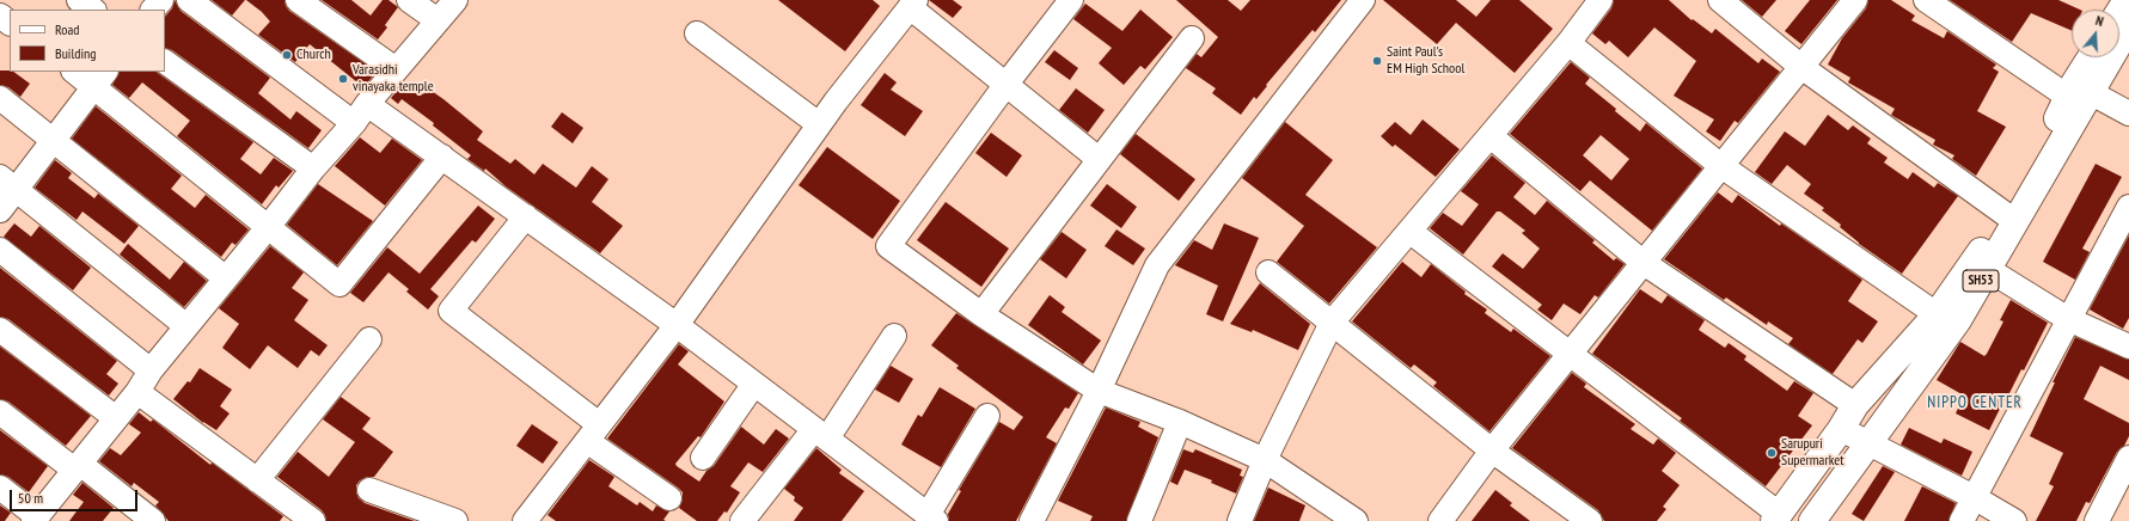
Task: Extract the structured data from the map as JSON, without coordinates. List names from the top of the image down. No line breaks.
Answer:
{"streets":{"main road":["SH53"]},"districts":["NIPPO CENTER"],"places":["Church","Saint Paul's EM High School","Varasidhi vinayaka temple","Sarupuri Supermarket"],"legend":["Road","Building"],"scale_bar":"50 m","north":"top"}
